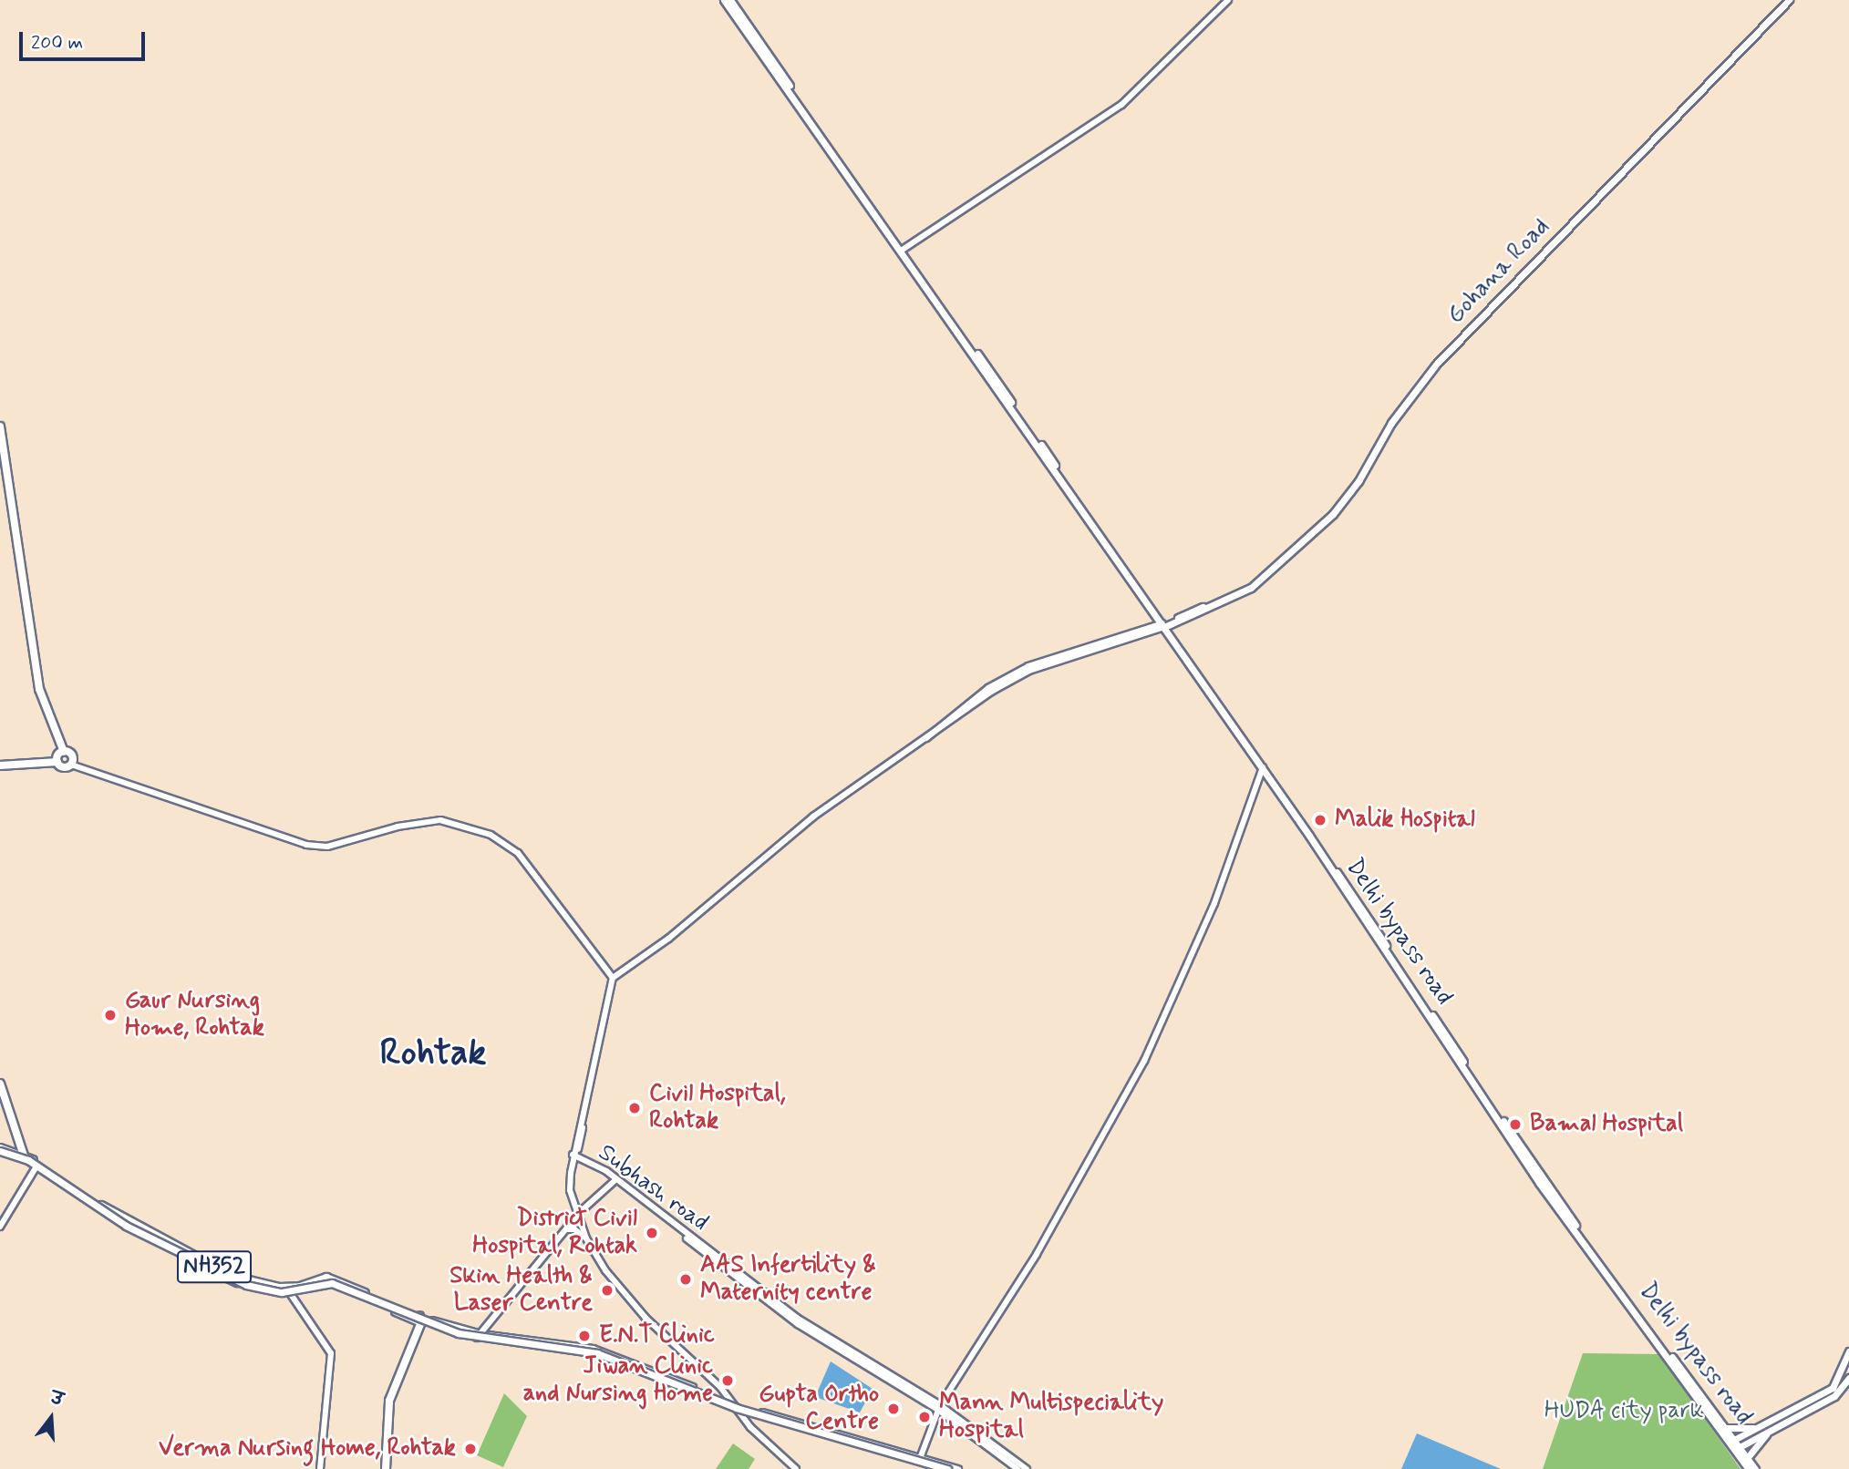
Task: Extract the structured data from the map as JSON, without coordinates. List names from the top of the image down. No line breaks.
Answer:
{"streets":{"highway":["NH352"],"main road":["Gohana Road","Delhi bypass road"],"street":["Subhash road"]},"crossings":[["Gohana Road","Delhi bypass road"]],"districts":["Rohtak"],"parks":["HUDA city park"],"places":["Malik Hospital","Gaur Nursing Home, Rohtak","Civil Hospital, Rohtak","Bamal Hospital","District Civil Hospital, Rohtak","AAS Infertility & Maternity centre","Skin Health & Laser Centre","E.N.T Clinic","Jiwan Clinic and Nursing Home","Gupta Ortho Centre","Mann Multispeciality Hospital","Verma Nursing Home, Rohtak"],"scale_bar":"200 m","north":"top"}
